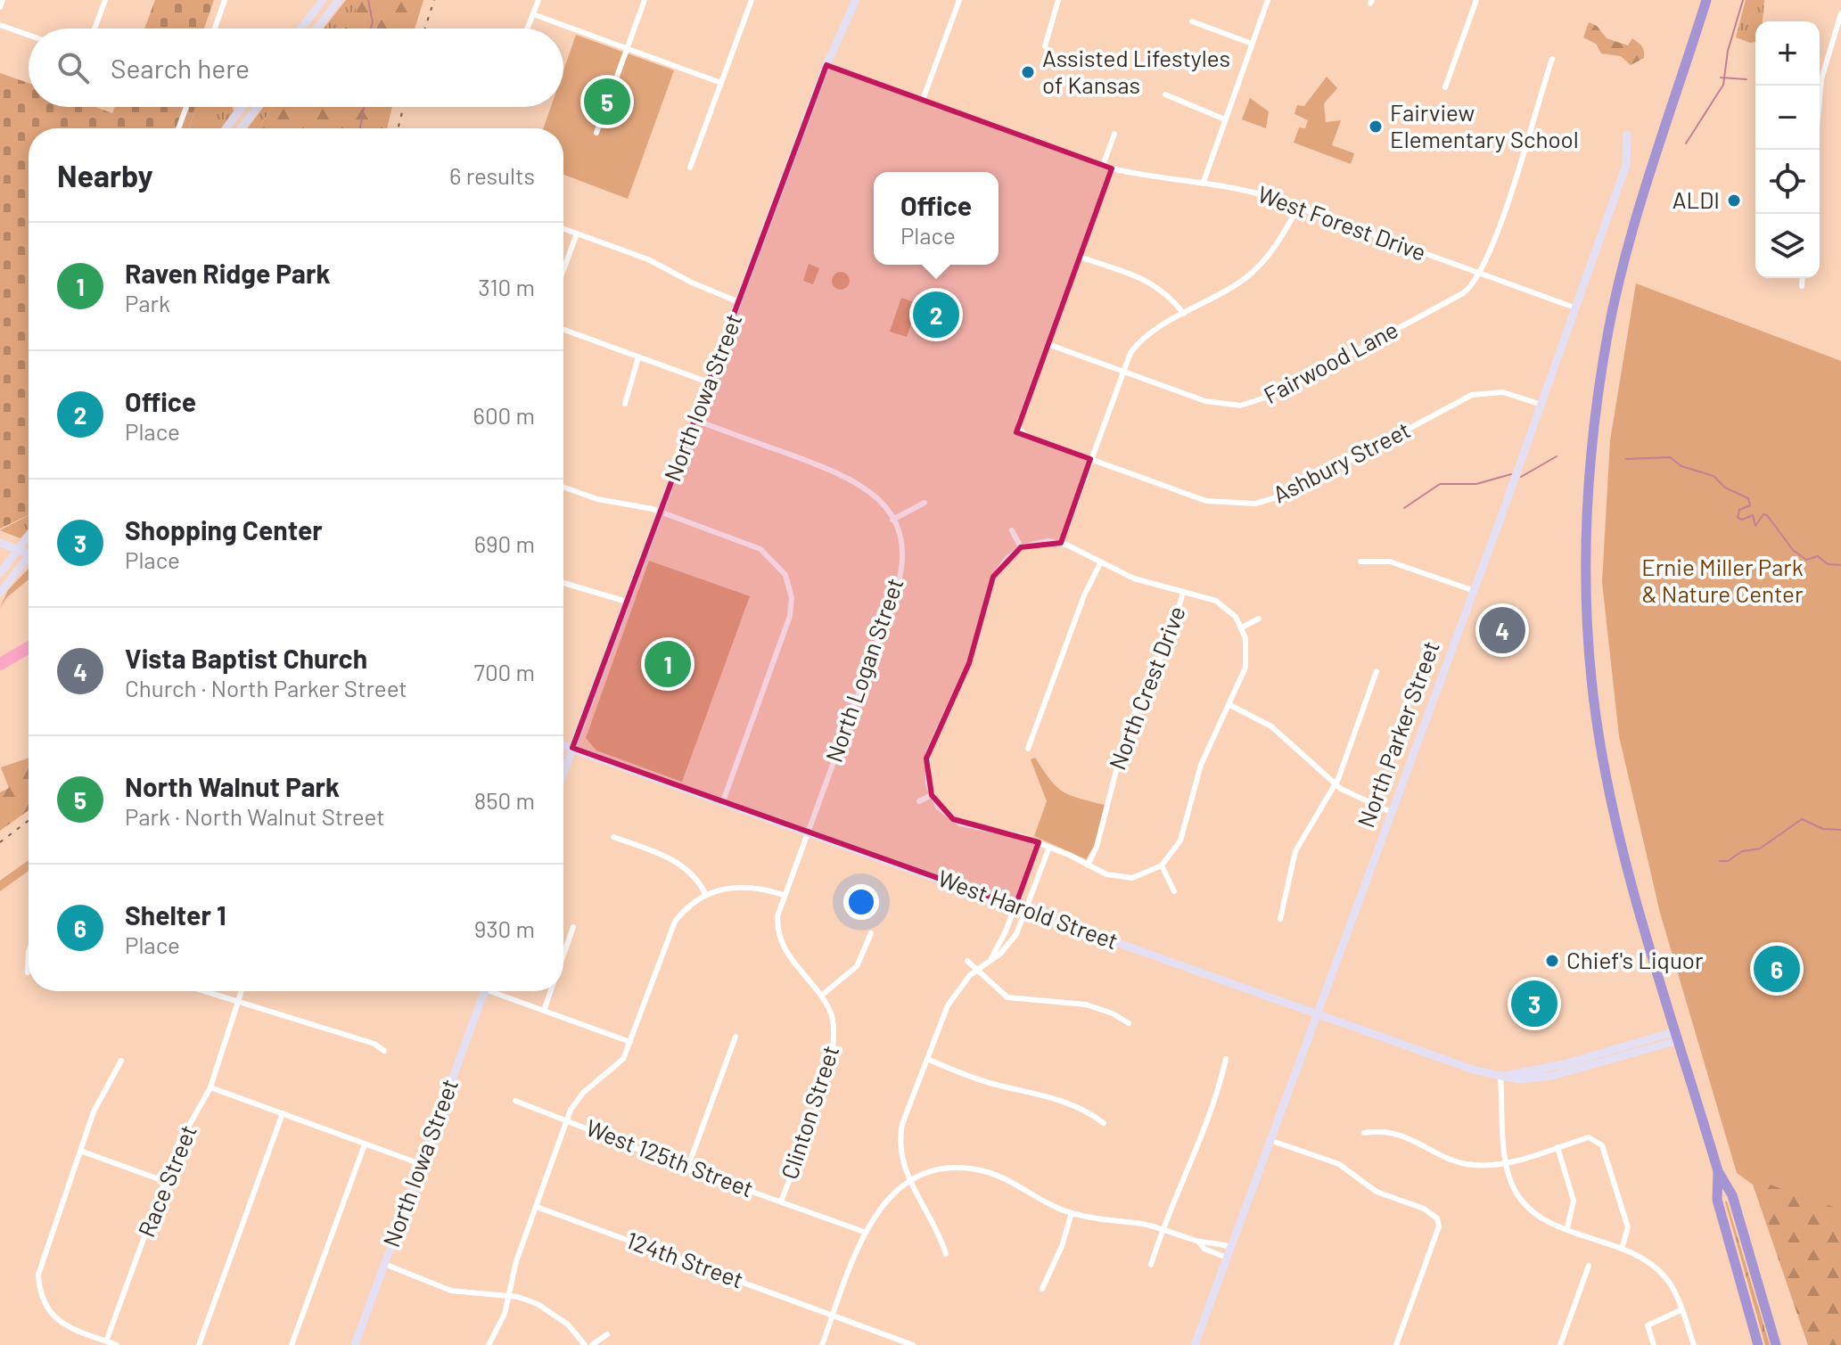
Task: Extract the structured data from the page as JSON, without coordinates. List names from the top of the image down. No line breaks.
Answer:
{"streets":{"street":["West Forest Drive","Fairwood Lane","North Iowa Street","Ashbury Street","North Logan Street","North Crest Drive","North Parker Street","West Harold Street","Clinton Street","West 125th Street","Race Street","124th Street"]},"crossings":[["West Forest Drive","Fairwood Lane"],["West Forest Drive","North Iowa Street"],["West Forest Drive","North Parker Street"],["Fairwood Lane","Ashbury Street"],["North Iowa Street","North Logan Street"],["North Iowa Street","West Harold Street"],["Ashbury Street","North Parker Street"],["North Logan Street","West Harold Street"],["North Logan Street","Clinton Street"],["North Parker Street","West Harold Street"],["West Harold Street","Clinton Street"],["Clinton Street","West 125th Street"]],"parks":["Ernie Miller Park & Nature Center"],"places":["Assisted Lifestyles of Kansas","Fairview Elementary School","ALDI","Chief's Liquor"],"page":{"map_buttons":["+","−"],"search":"Search here","pins":["5","2","4","1","6","3"],"heading":["Nearby","6 results"],"popup":["Office","Place"],"list":[{"mark":"1","name":"Raven Ridge Park","note":"Park","value":"310 m"},{"mark":"2","name":"Office","note":"Place","value":"600 m"},{"mark":"3","name":"Shopping Center","note":"Place","value":"690 m"},{"mark":"4","name":"Vista Baptist Church","note":"Church · North Parker Street","value":"700 m"},{"mark":"5","name":"North Walnut Park","note":"Park · North Walnut Street","value":"850 m"},{"mark":"6","name":"Shelter 1","note":"Place","value":"930 m"}]}}
